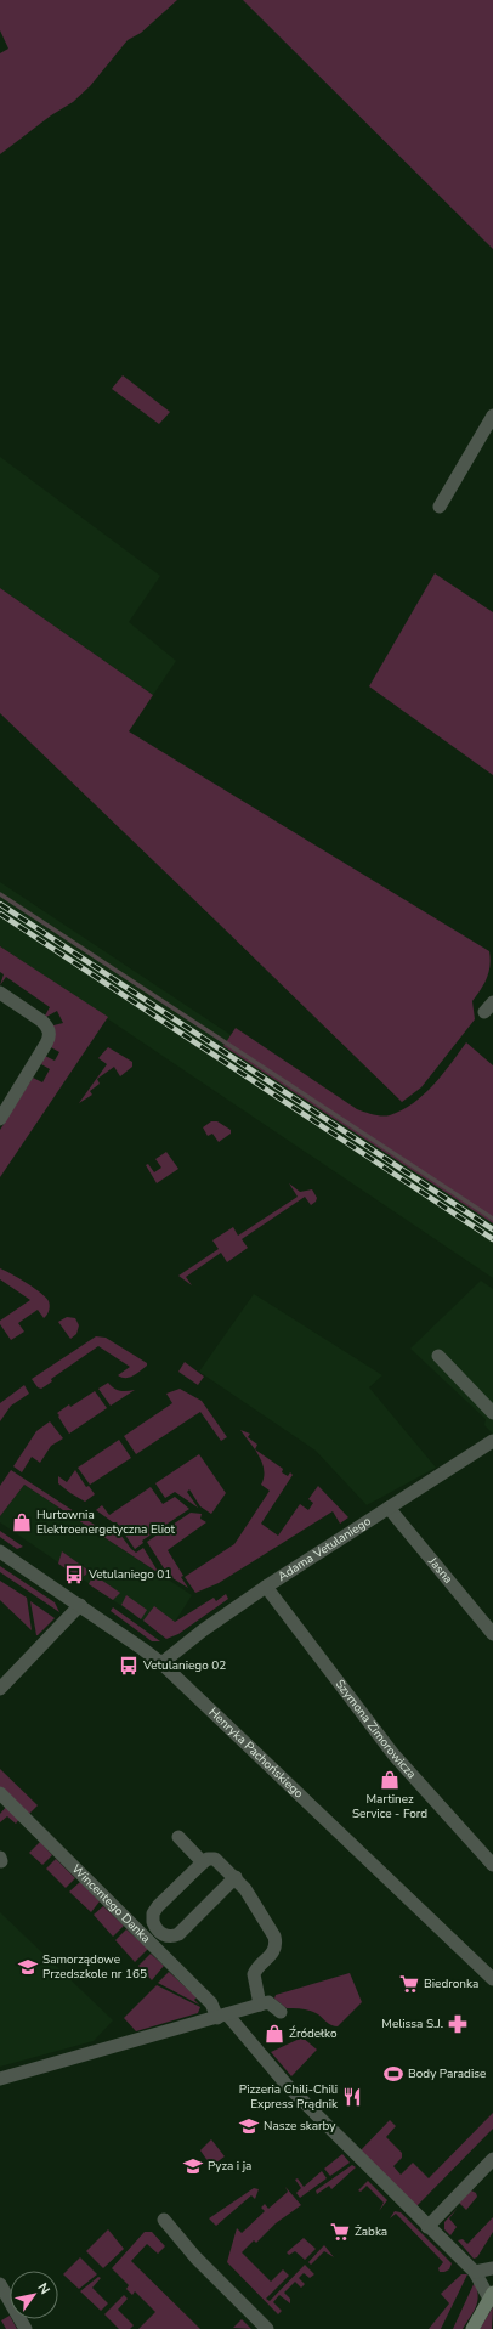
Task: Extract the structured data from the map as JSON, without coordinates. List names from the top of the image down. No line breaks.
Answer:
{"streets":{"street":["Adama Vetulaniego","Jasna","Szymona Zimorowicza","Henryka Pachońskiego","Wincentego Danka"]},"crossings":[["Adama Vetulaniego","Jasna"],["Adama Vetulaniego","Szymona Zimorowicza"],["Adama Vetulaniego","Henryka Pachońskiego"]],"places":{"shop":["Hurtownia Elektroenergetyczna Eliot","Martinez Service - Ford","Źródełko"],"bus stop":["Vetulaniego 01","Vetulaniego 02"],"school or university":["Samorządowe Przedszkole nr 165","Nasze skarby","Pyza i ja"],"supermarket":["Biedronka","Żabka"],"pharmacy":["Melissa S.J."],"sports":["Body Paradise"],"restaurant":["Pizzeria Chili-Chili Express Prądnik"]},"north":"top right"}
